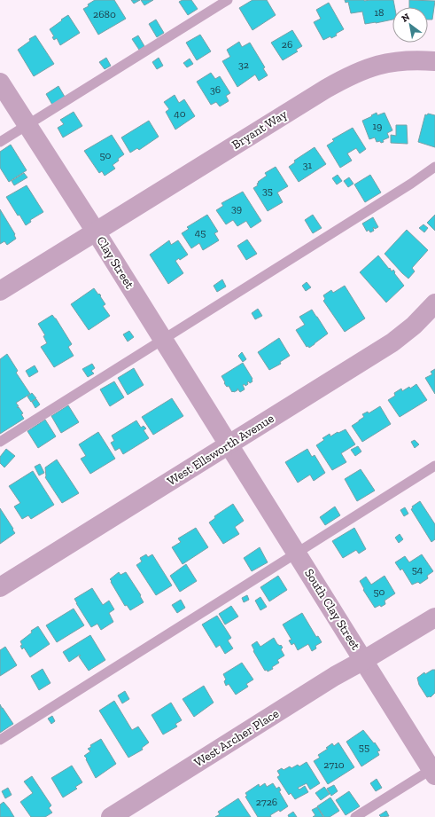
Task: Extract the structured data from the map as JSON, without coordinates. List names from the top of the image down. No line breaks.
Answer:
{"streets":{"street":["Bryant Way","Clay Street","West Ellsworth Avenue","South Clay Street","West Archer Place"]},"crossings":[["Bryant Way","Clay Street"],["Clay Street","West Ellsworth Avenue"],["Clay Street","South Clay Street"],["West Ellsworth Avenue","South Clay Street"],["South Clay Street","West Archer Place"]],"house_numbers":["18","2680","26","32","36","40","19","50","31","35","39","45","54","50","55","2710","2726"],"north":"top left"}
